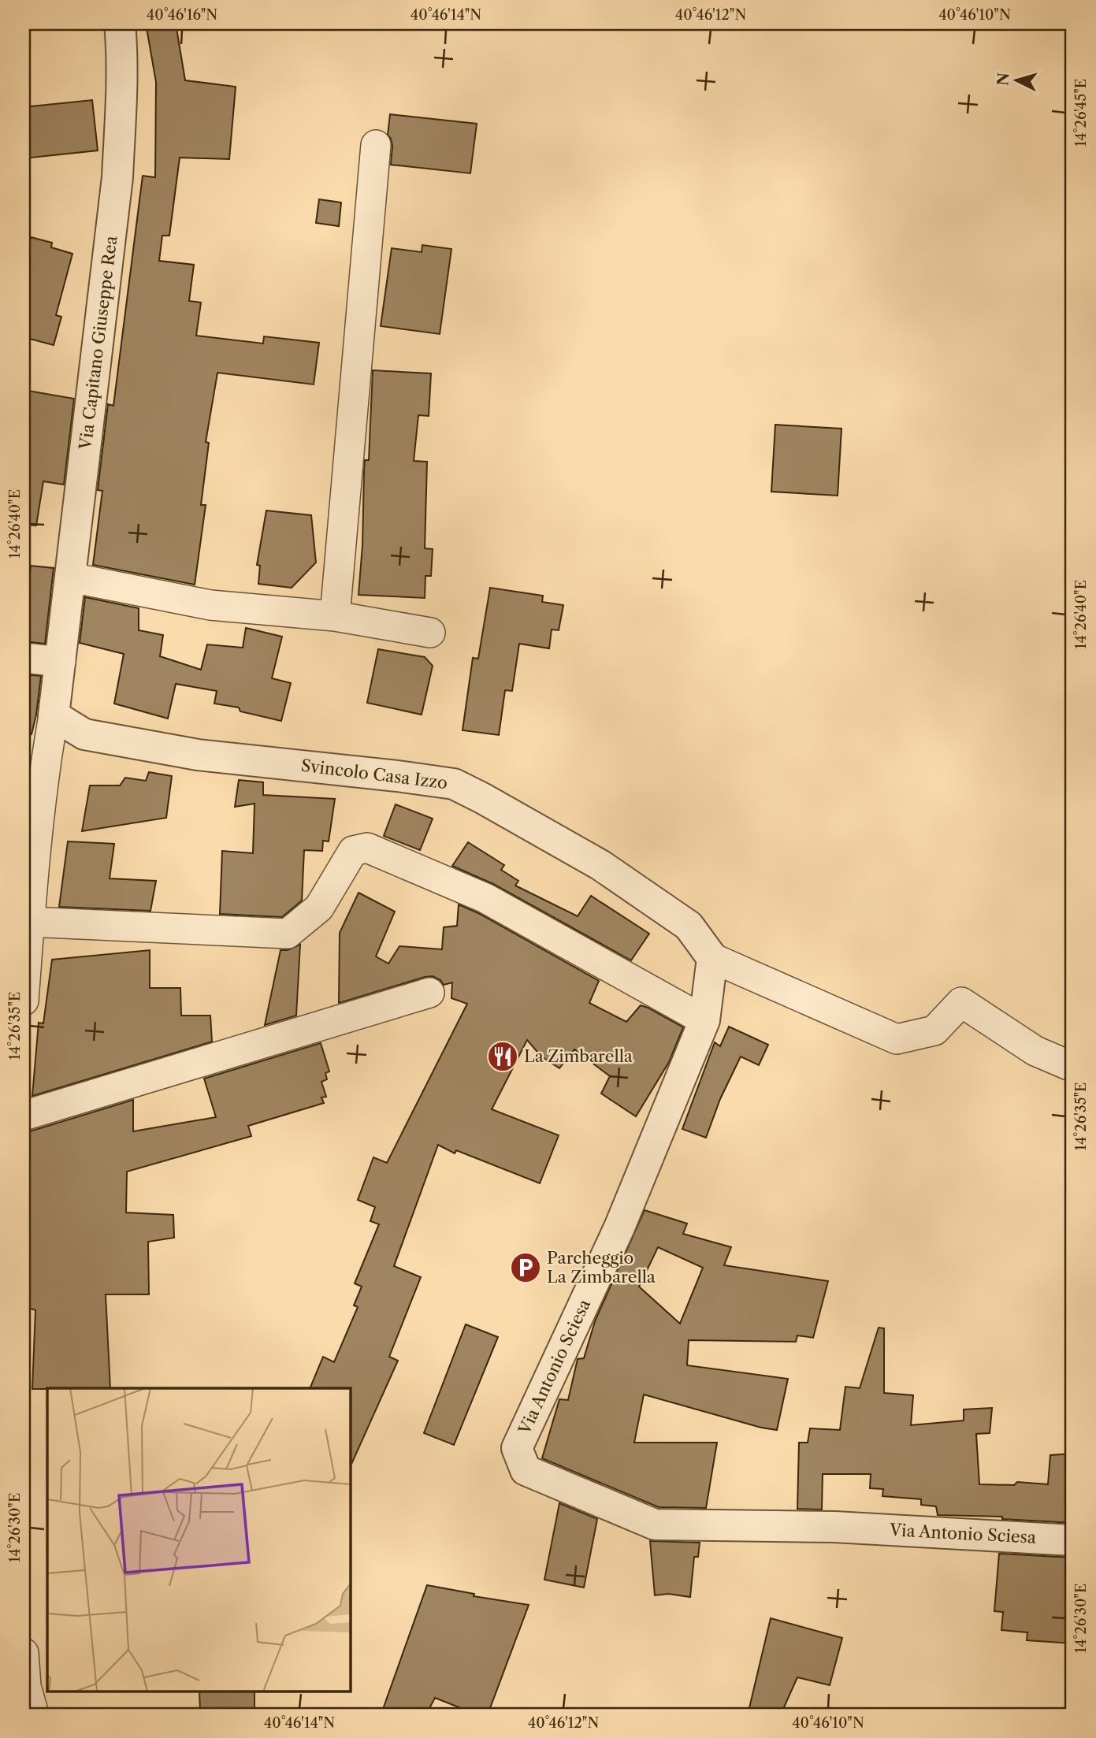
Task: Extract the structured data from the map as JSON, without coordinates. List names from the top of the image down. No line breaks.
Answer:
{"streets":{"street":["Via Capitano Giuseppe Rea","Svincolo Casa Izzo","Via Antonio Sciesa"]},"crossings":[["Via Capitano Giuseppe Rea","Svincolo Casa Izzo"],["Svincolo Casa Izzo","Via Antonio Sciesa"]],"places":{"restaurant":["La Zimbarella"],"parking":["Parcheggio La Zimbarella"]},"north":"left","coordinates":["40°46'16\"N","40°46'14\"N","40°46'12\"N","40°46'10\"N","14°26'45\"E","14°26'40\"E","14°26'35\"E","14°26'30\"E"]}
